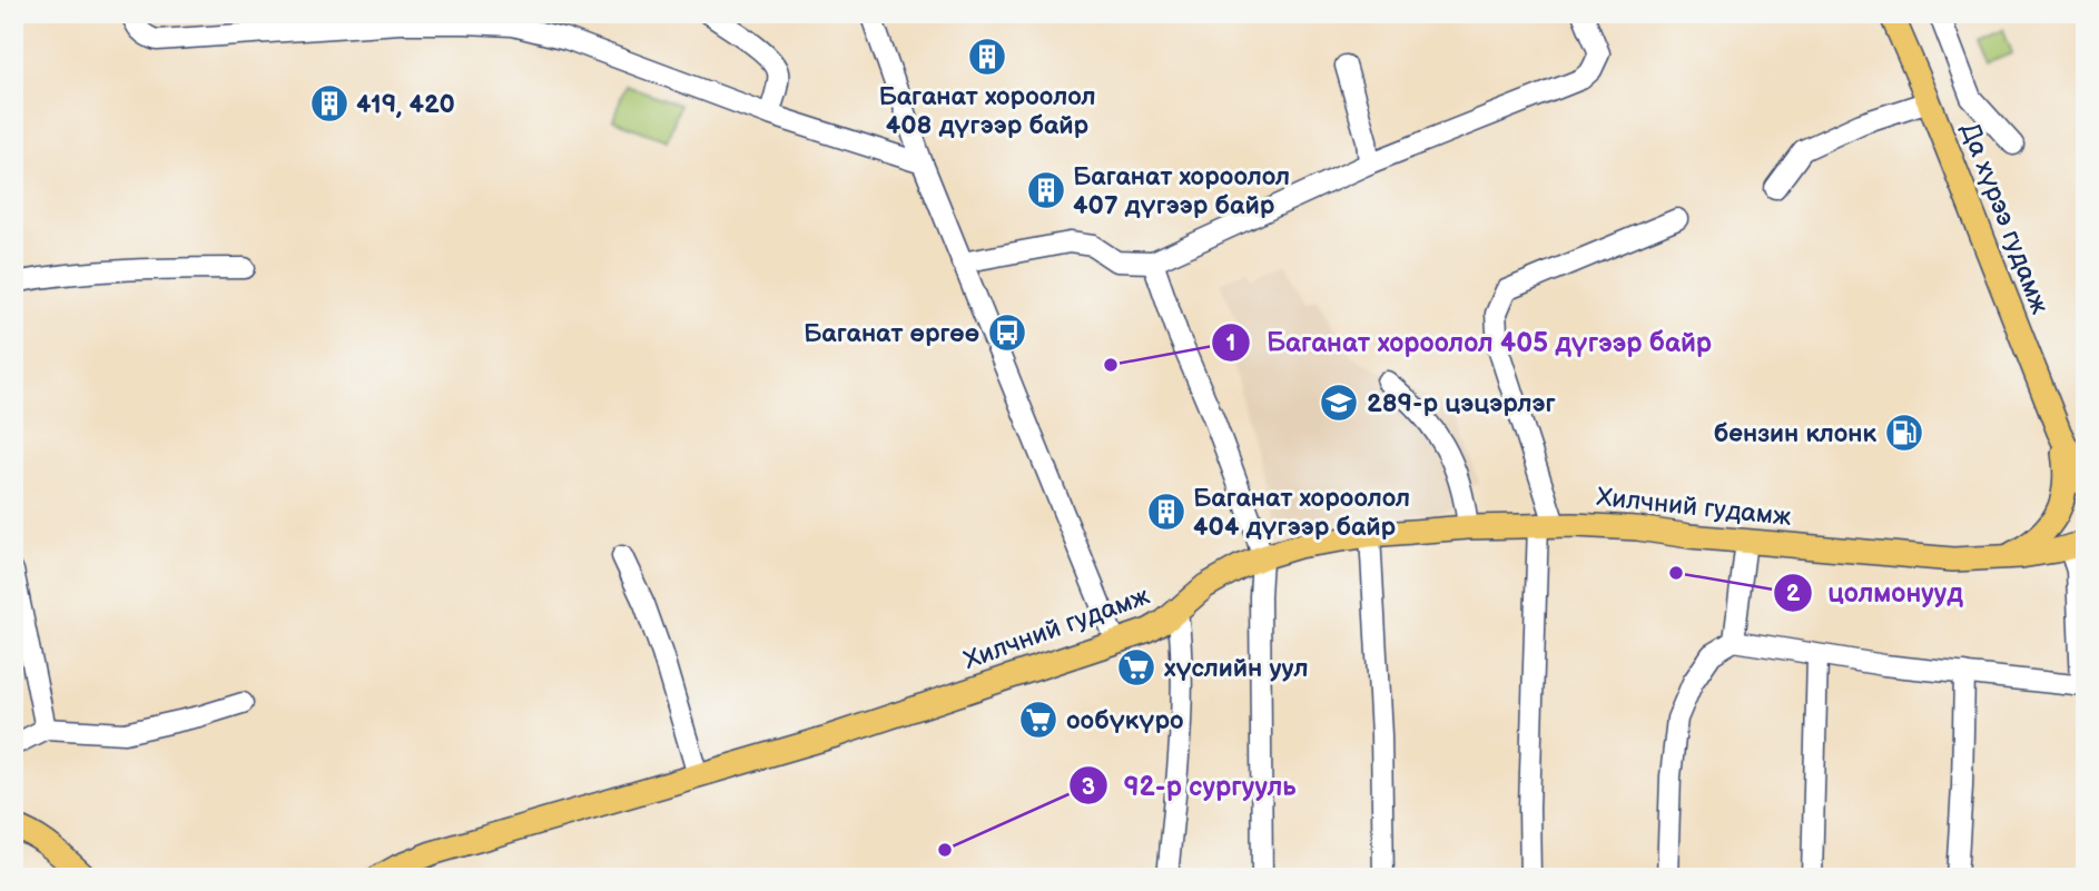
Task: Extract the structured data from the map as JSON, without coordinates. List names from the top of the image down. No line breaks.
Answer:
{"streets":{"main road":["Да хүрээ гудамж","Хилчний гудамж"]},"places":{"building":["Баганат хороолол 408 дүгээр байр","419, 420","Баганат хороолол 407 дүгээр байр","Баганат хороолол 404 дүгээр байр"],"bus stop":["Баганат өргөө"],"other":["Баганат хороолол 405 дүгээр байр","цолмонууд","92-р сургууль"],"school or university":["289-р цэцэрлэг"],"fuel station":["бензин клонк"],"supermarket":["хүслийн уул","ообүкүро"]}}
